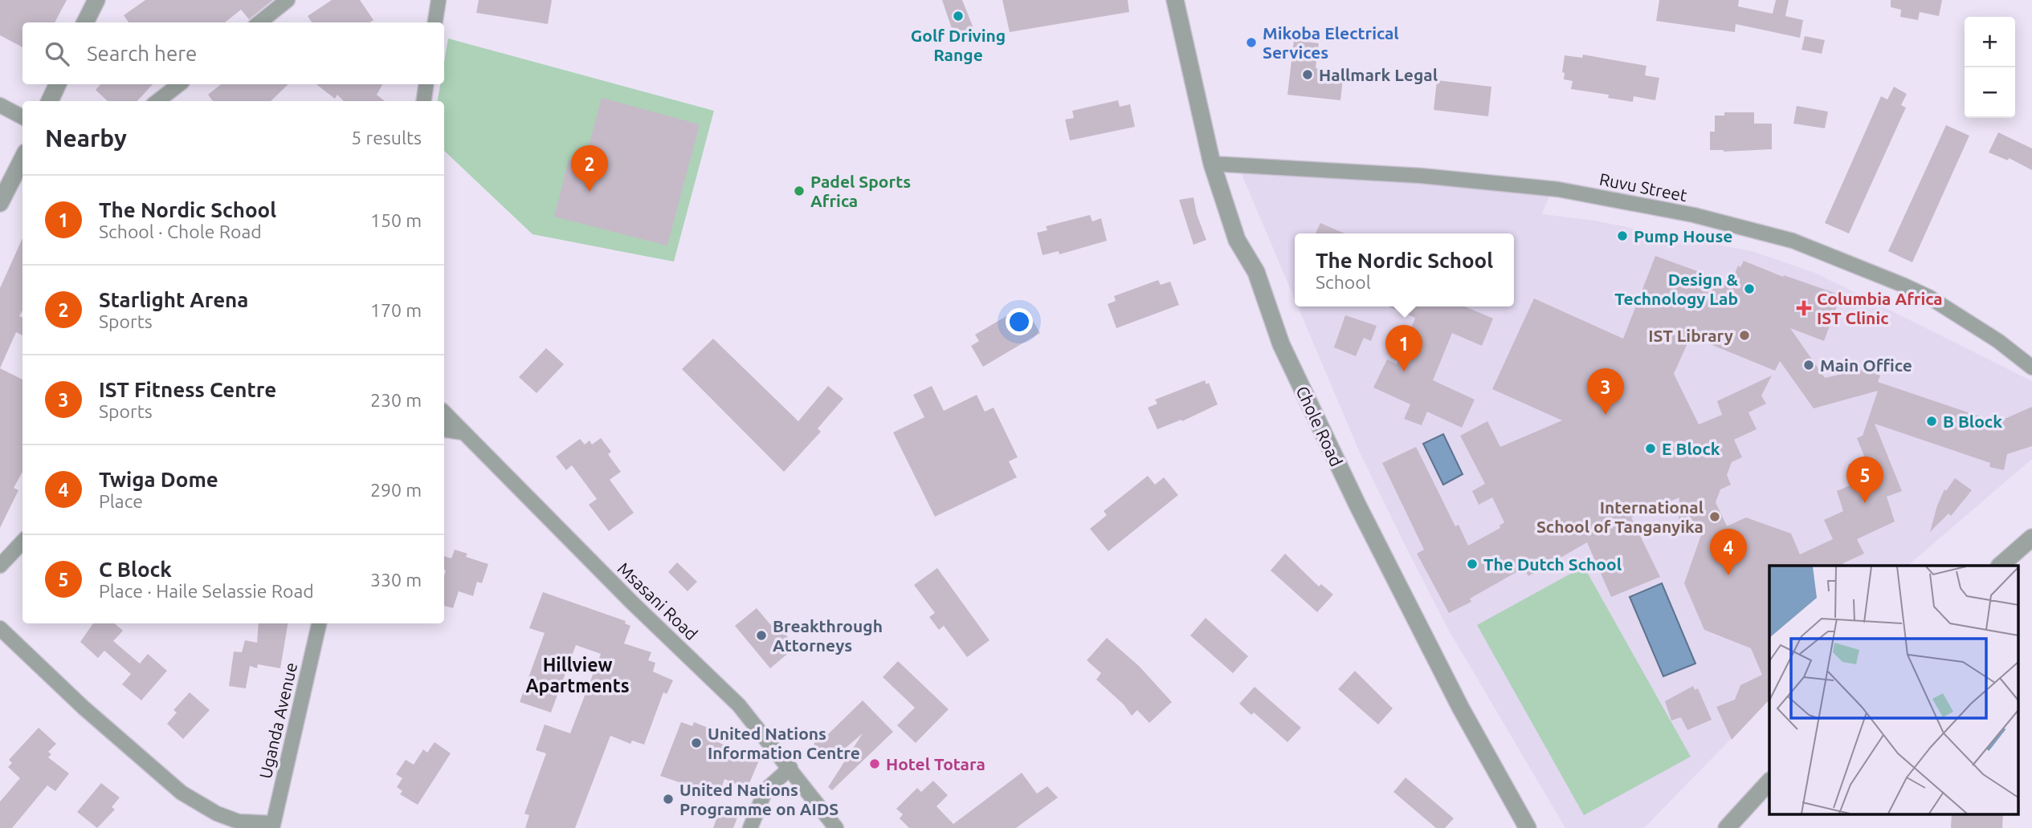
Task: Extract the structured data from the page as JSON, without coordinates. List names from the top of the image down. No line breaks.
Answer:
{"streets":{"street":["Ruvu Street","Chole Road","Msasani Road","Uganda Avenue"]},"crossings":[["Ruvu Street","Chole Road"]],"districts":["Hillview Apartments"],"places":{"other":["Golf Driving Range","Mikoba Electrical Services","Hallmark Legal","Padel Sports Africa","Pump House","Design & Technology Lab","IST Library","Main Office","B Block","E Block","International School of Tanganyika","The Dutch School","Breakthrough Attorneys","United Nations Information Centre","Hotel Totara","United Nations Programme on AIDS"],"health":["Columbia Africa IST Clinic"]},"page":{"map_buttons":["+","−"],"search":"Search here","heading":["Nearby","5 results"],"pins":["2","1","3","5","4"],"list":[{"mark":"1","name":"The Nordic School","note":"School · Chole Road","value":"150 m"},{"mark":"2","name":"Starlight Arena","note":"Sports","value":"170 m"},{"mark":"3","name":"IST Fitness Centre","note":"Sports","value":"230 m"},{"mark":"4","name":"Twiga Dome","note":"Place","value":"290 m"},{"mark":"5","name":"C Block","note":"Place · Haile Selassie Road","value":"330 m"}],"popup":["The Nordic School","School"]}}
